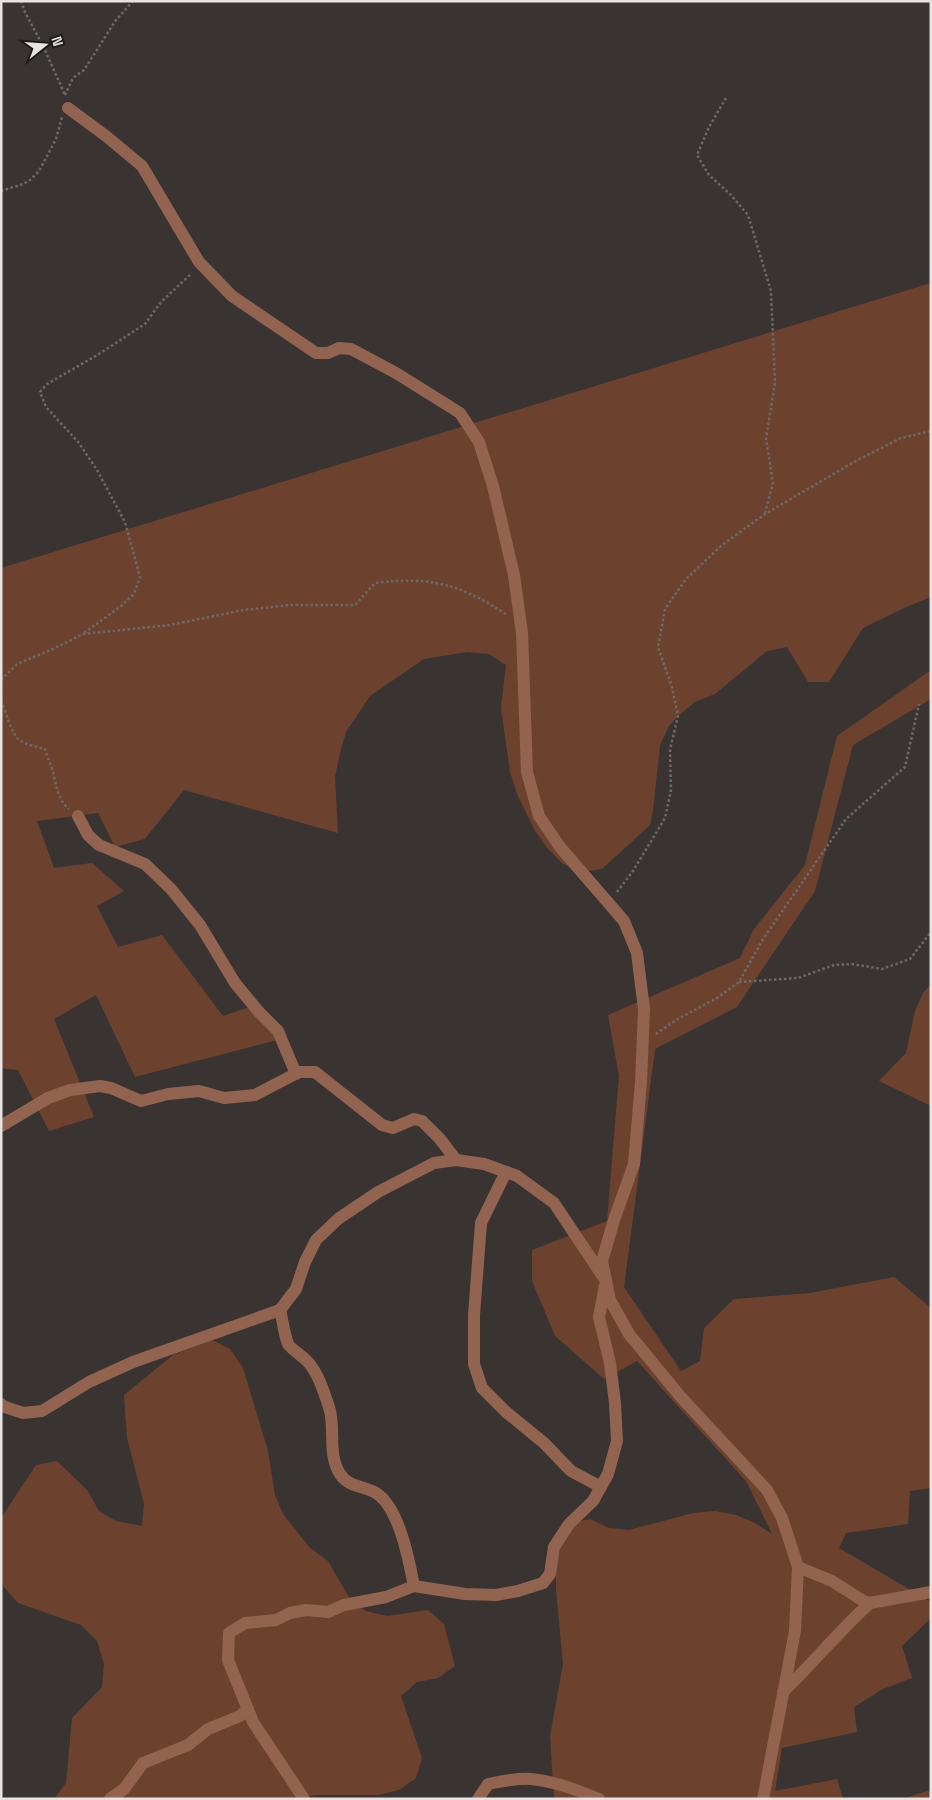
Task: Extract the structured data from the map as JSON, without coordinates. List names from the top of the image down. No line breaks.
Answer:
{"north":"right"}
